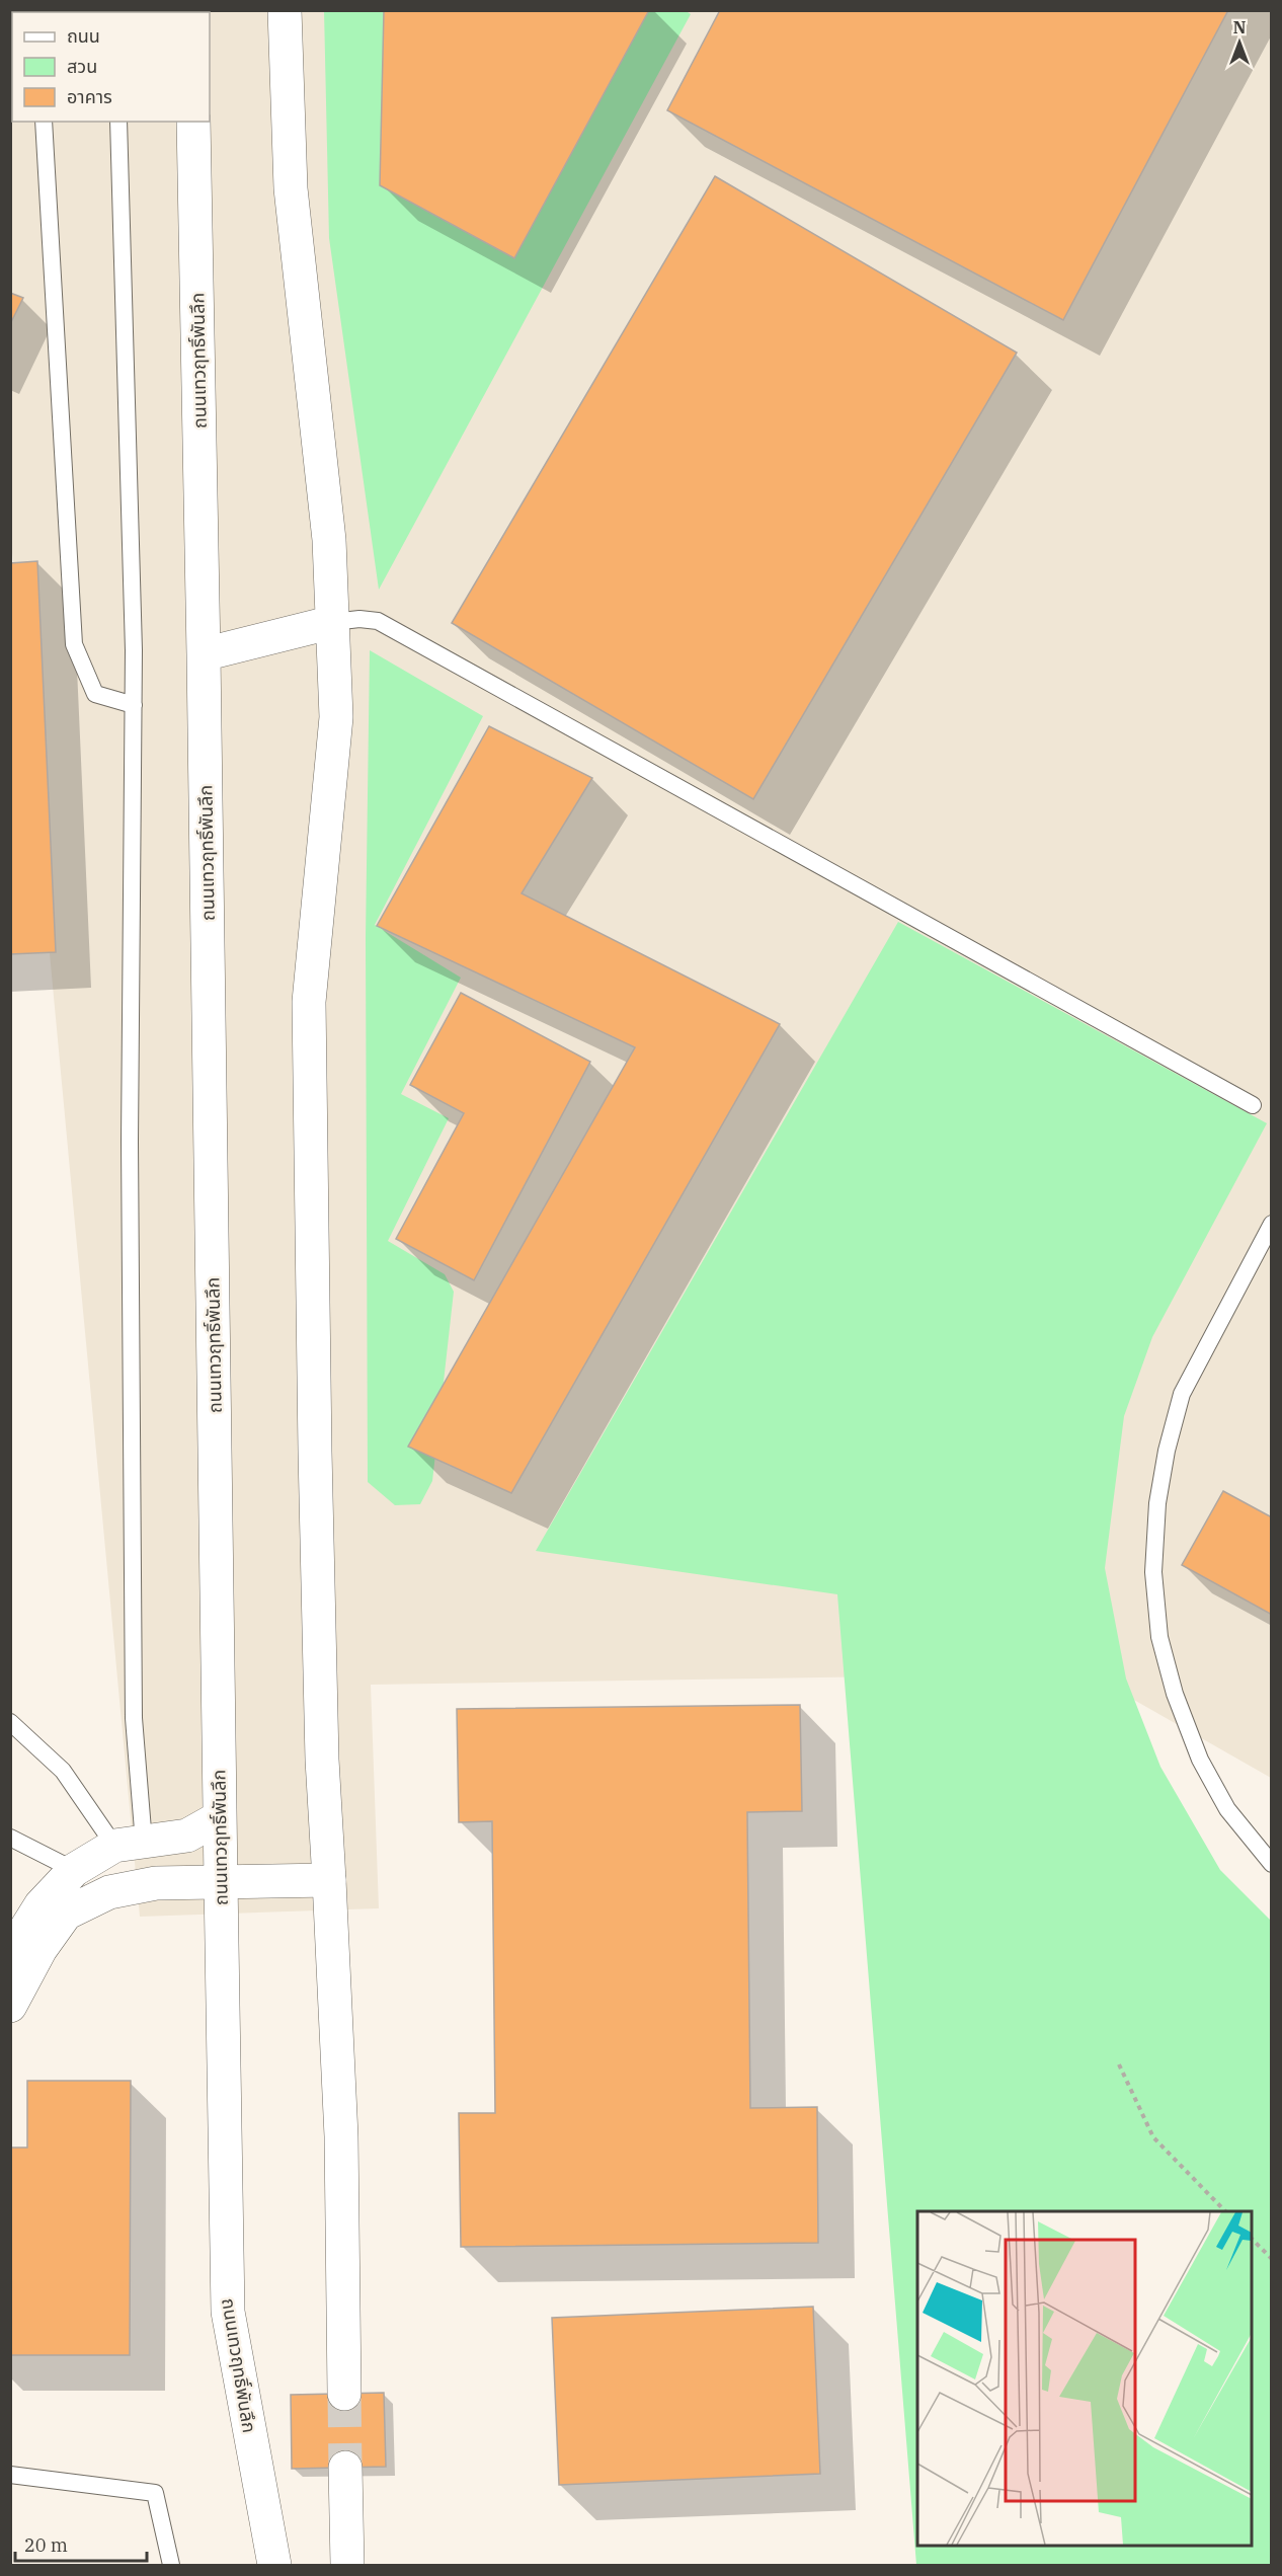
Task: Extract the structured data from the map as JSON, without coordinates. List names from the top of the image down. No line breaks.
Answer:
{"streets":{"street":["ถนนเทวฤทธิ์พันลึก"]},"legend":["ถนน","สวน","อาคาร"],"scale_bar":"20 m","north":"top"}
